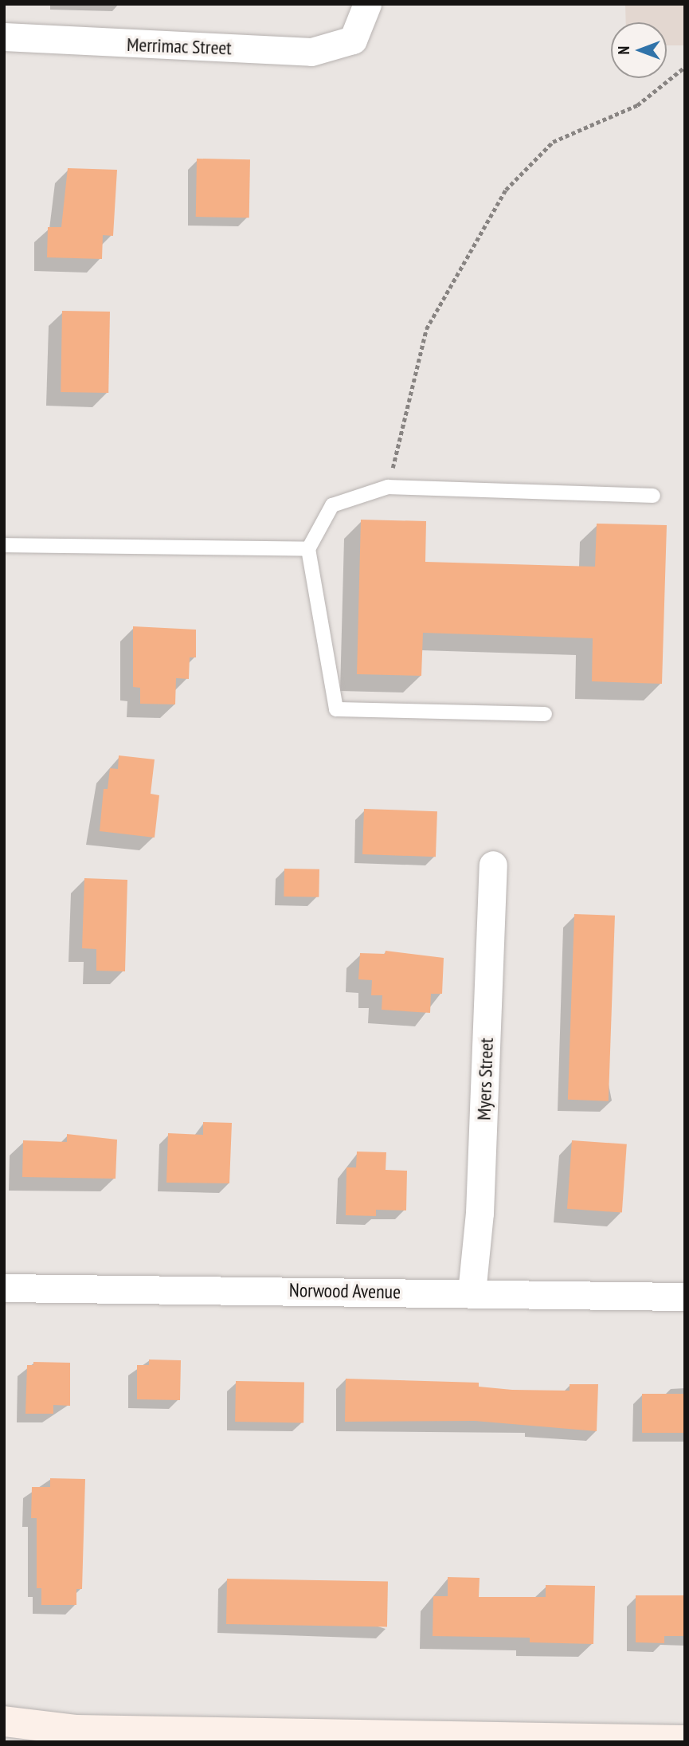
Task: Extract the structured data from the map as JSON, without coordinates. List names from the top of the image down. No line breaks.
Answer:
{"streets":{"street":["Merrimac Street","Myers Street","Norwood Avenue"]},"crossings":[["Myers Street","Norwood Avenue"]],"north":"left"}
